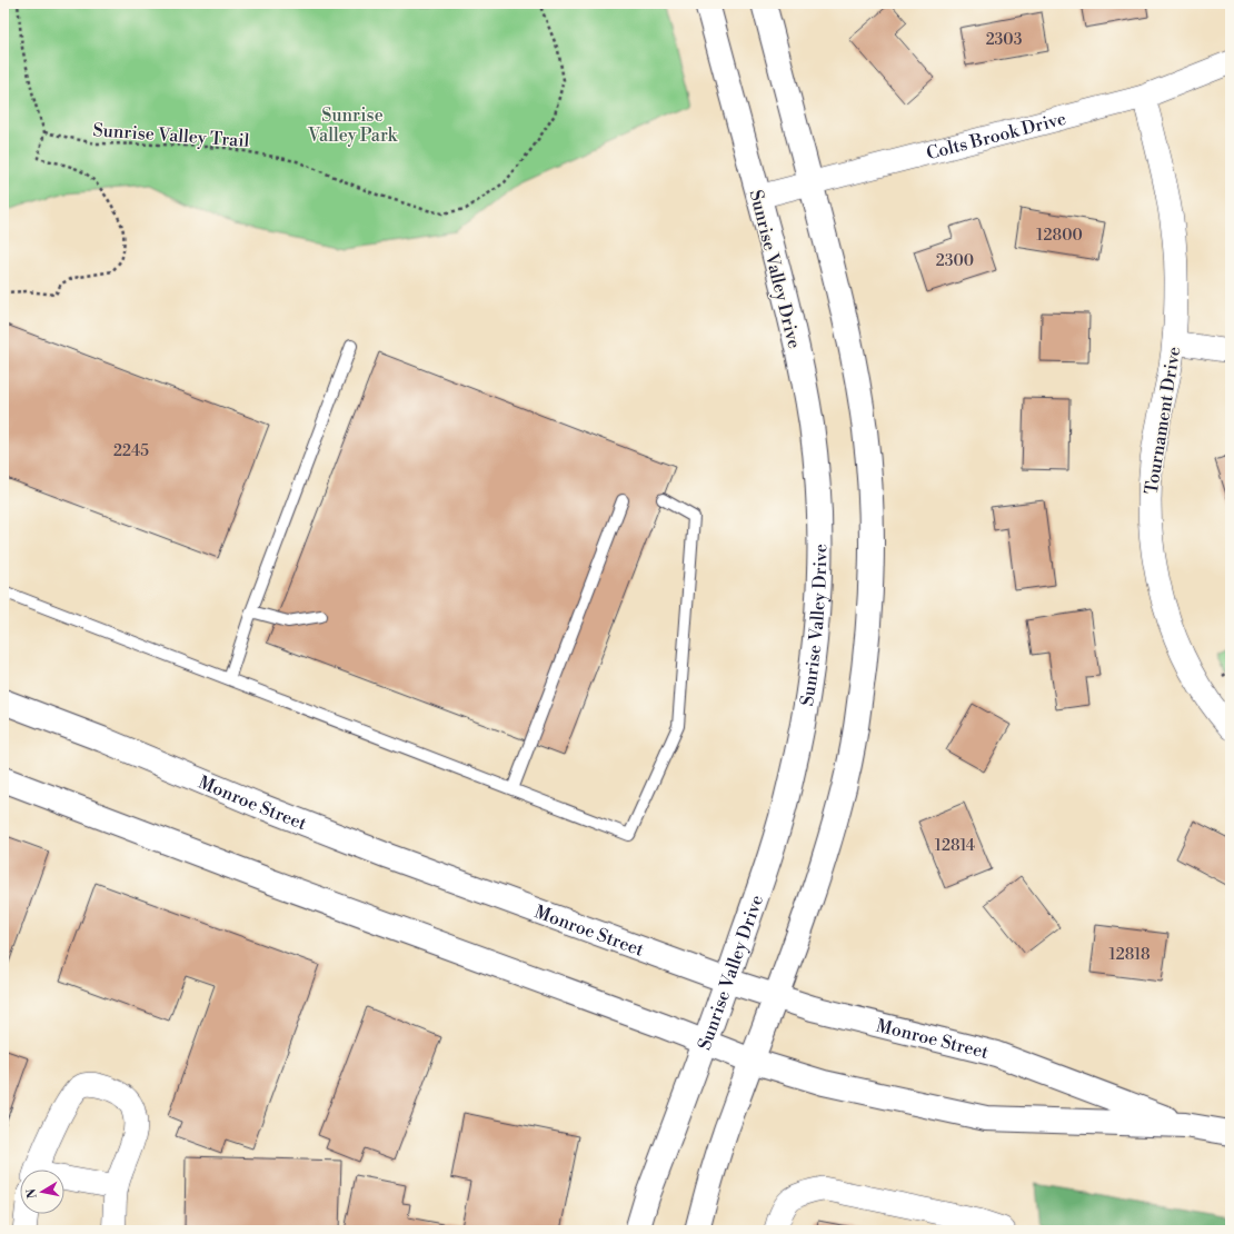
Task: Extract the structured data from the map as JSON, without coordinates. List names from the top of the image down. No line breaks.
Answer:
{"streets":{"main road":["Sunrise Valley Drive","Monroe Street"],"street":["Colts Brook Drive","Tournament Drive"],"path":["Sunrise Valley Trail"]},"crossings":[["Colts Brook Drive","Sunrise Valley Drive"],["Colts Brook Drive","Tournament Drive"],["Sunrise Valley Drive","Monroe Street"]],"parks":["Sunrise Valley Park"],"house_numbers":["2303","12800","2300","2245","12814","12818"],"north":"left"}
